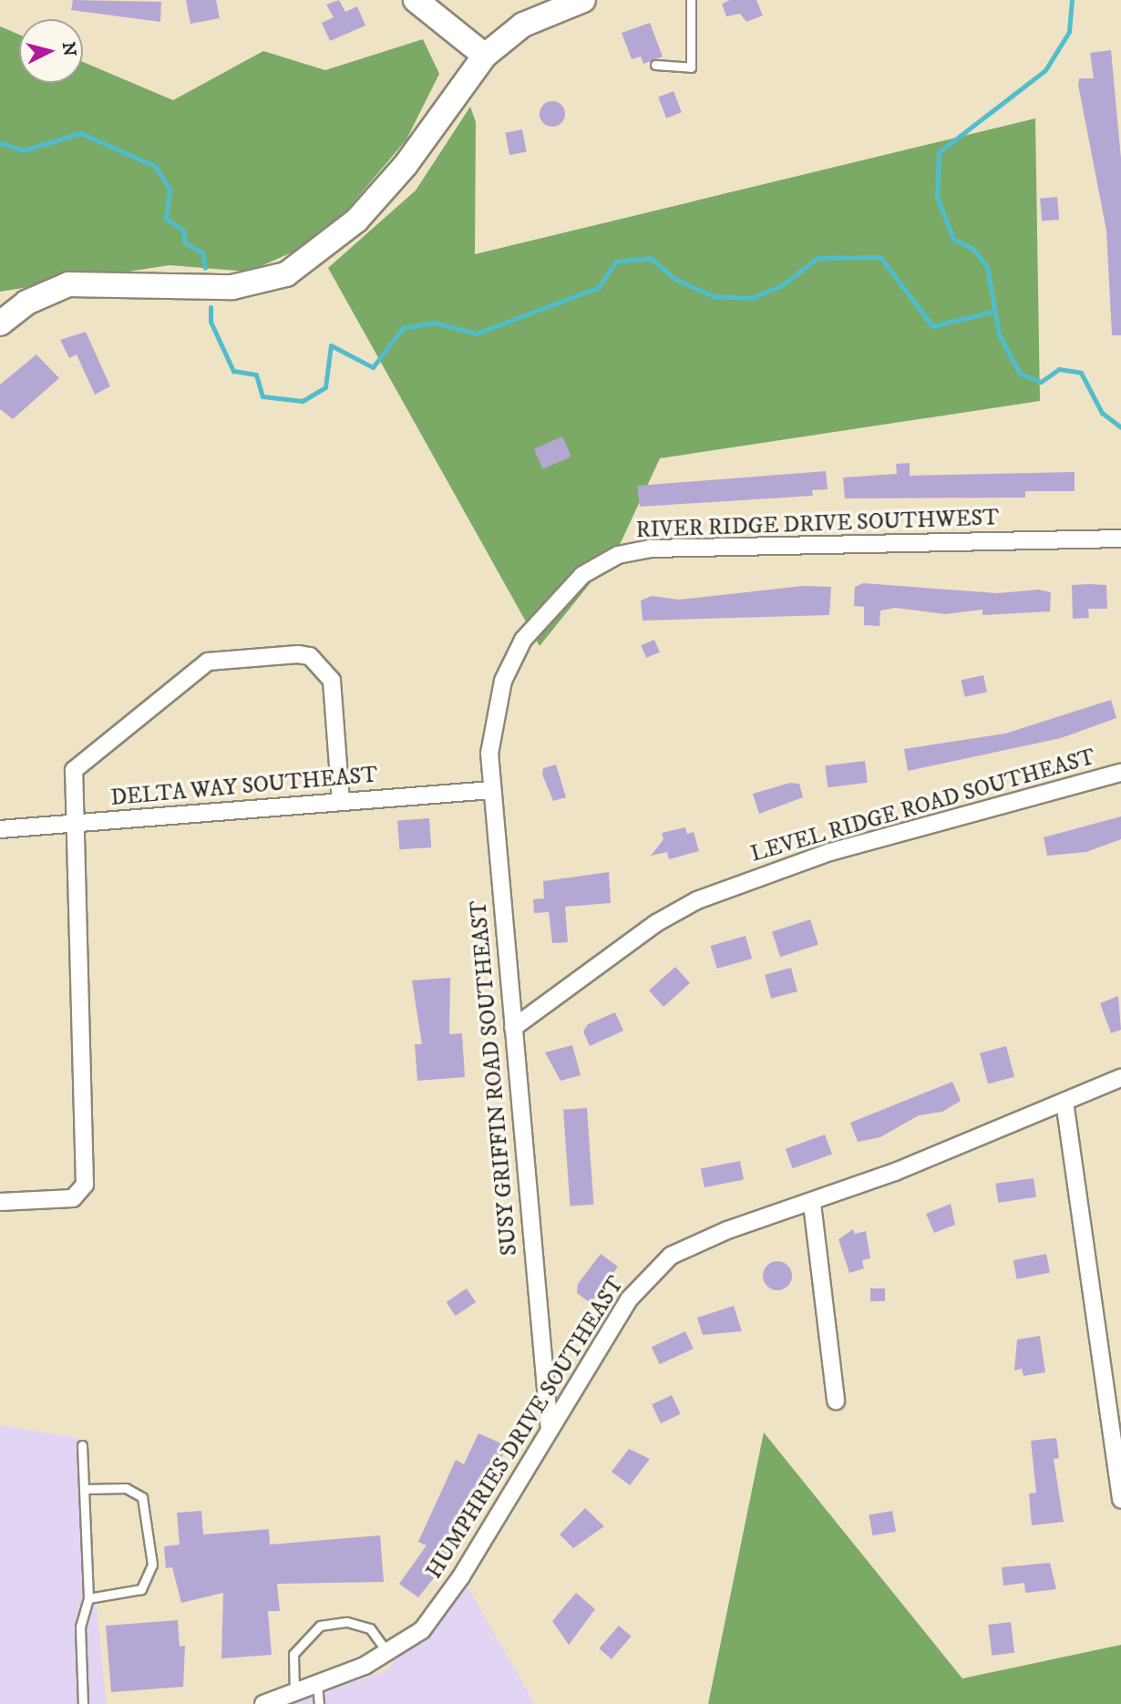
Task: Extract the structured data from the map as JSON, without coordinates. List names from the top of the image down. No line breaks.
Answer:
{"streets":{"street":["RIVER RIDGE DRIVE SOUTHWEST","DELTA WAY SOUTHEAST","LEVEL RIDGE ROAD SOUTHEAST","SUSY GRIFFIN ROAD SOUTHEAST","HUMPHRIES DRIVE SOUTHEAST"]},"crossings":[["RIVER RIDGE DRIVE SOUTHWEST","SUSY GRIFFIN ROAD SOUTHEAST"],["DELTA WAY SOUTHEAST","SUSY GRIFFIN ROAD SOUTHEAST"],["LEVEL RIDGE ROAD SOUTHEAST","SUSY GRIFFIN ROAD SOUTHEAST"],["SUSY GRIFFIN ROAD SOUTHEAST","HUMPHRIES DRIVE SOUTHEAST"]],"north":"right"}
